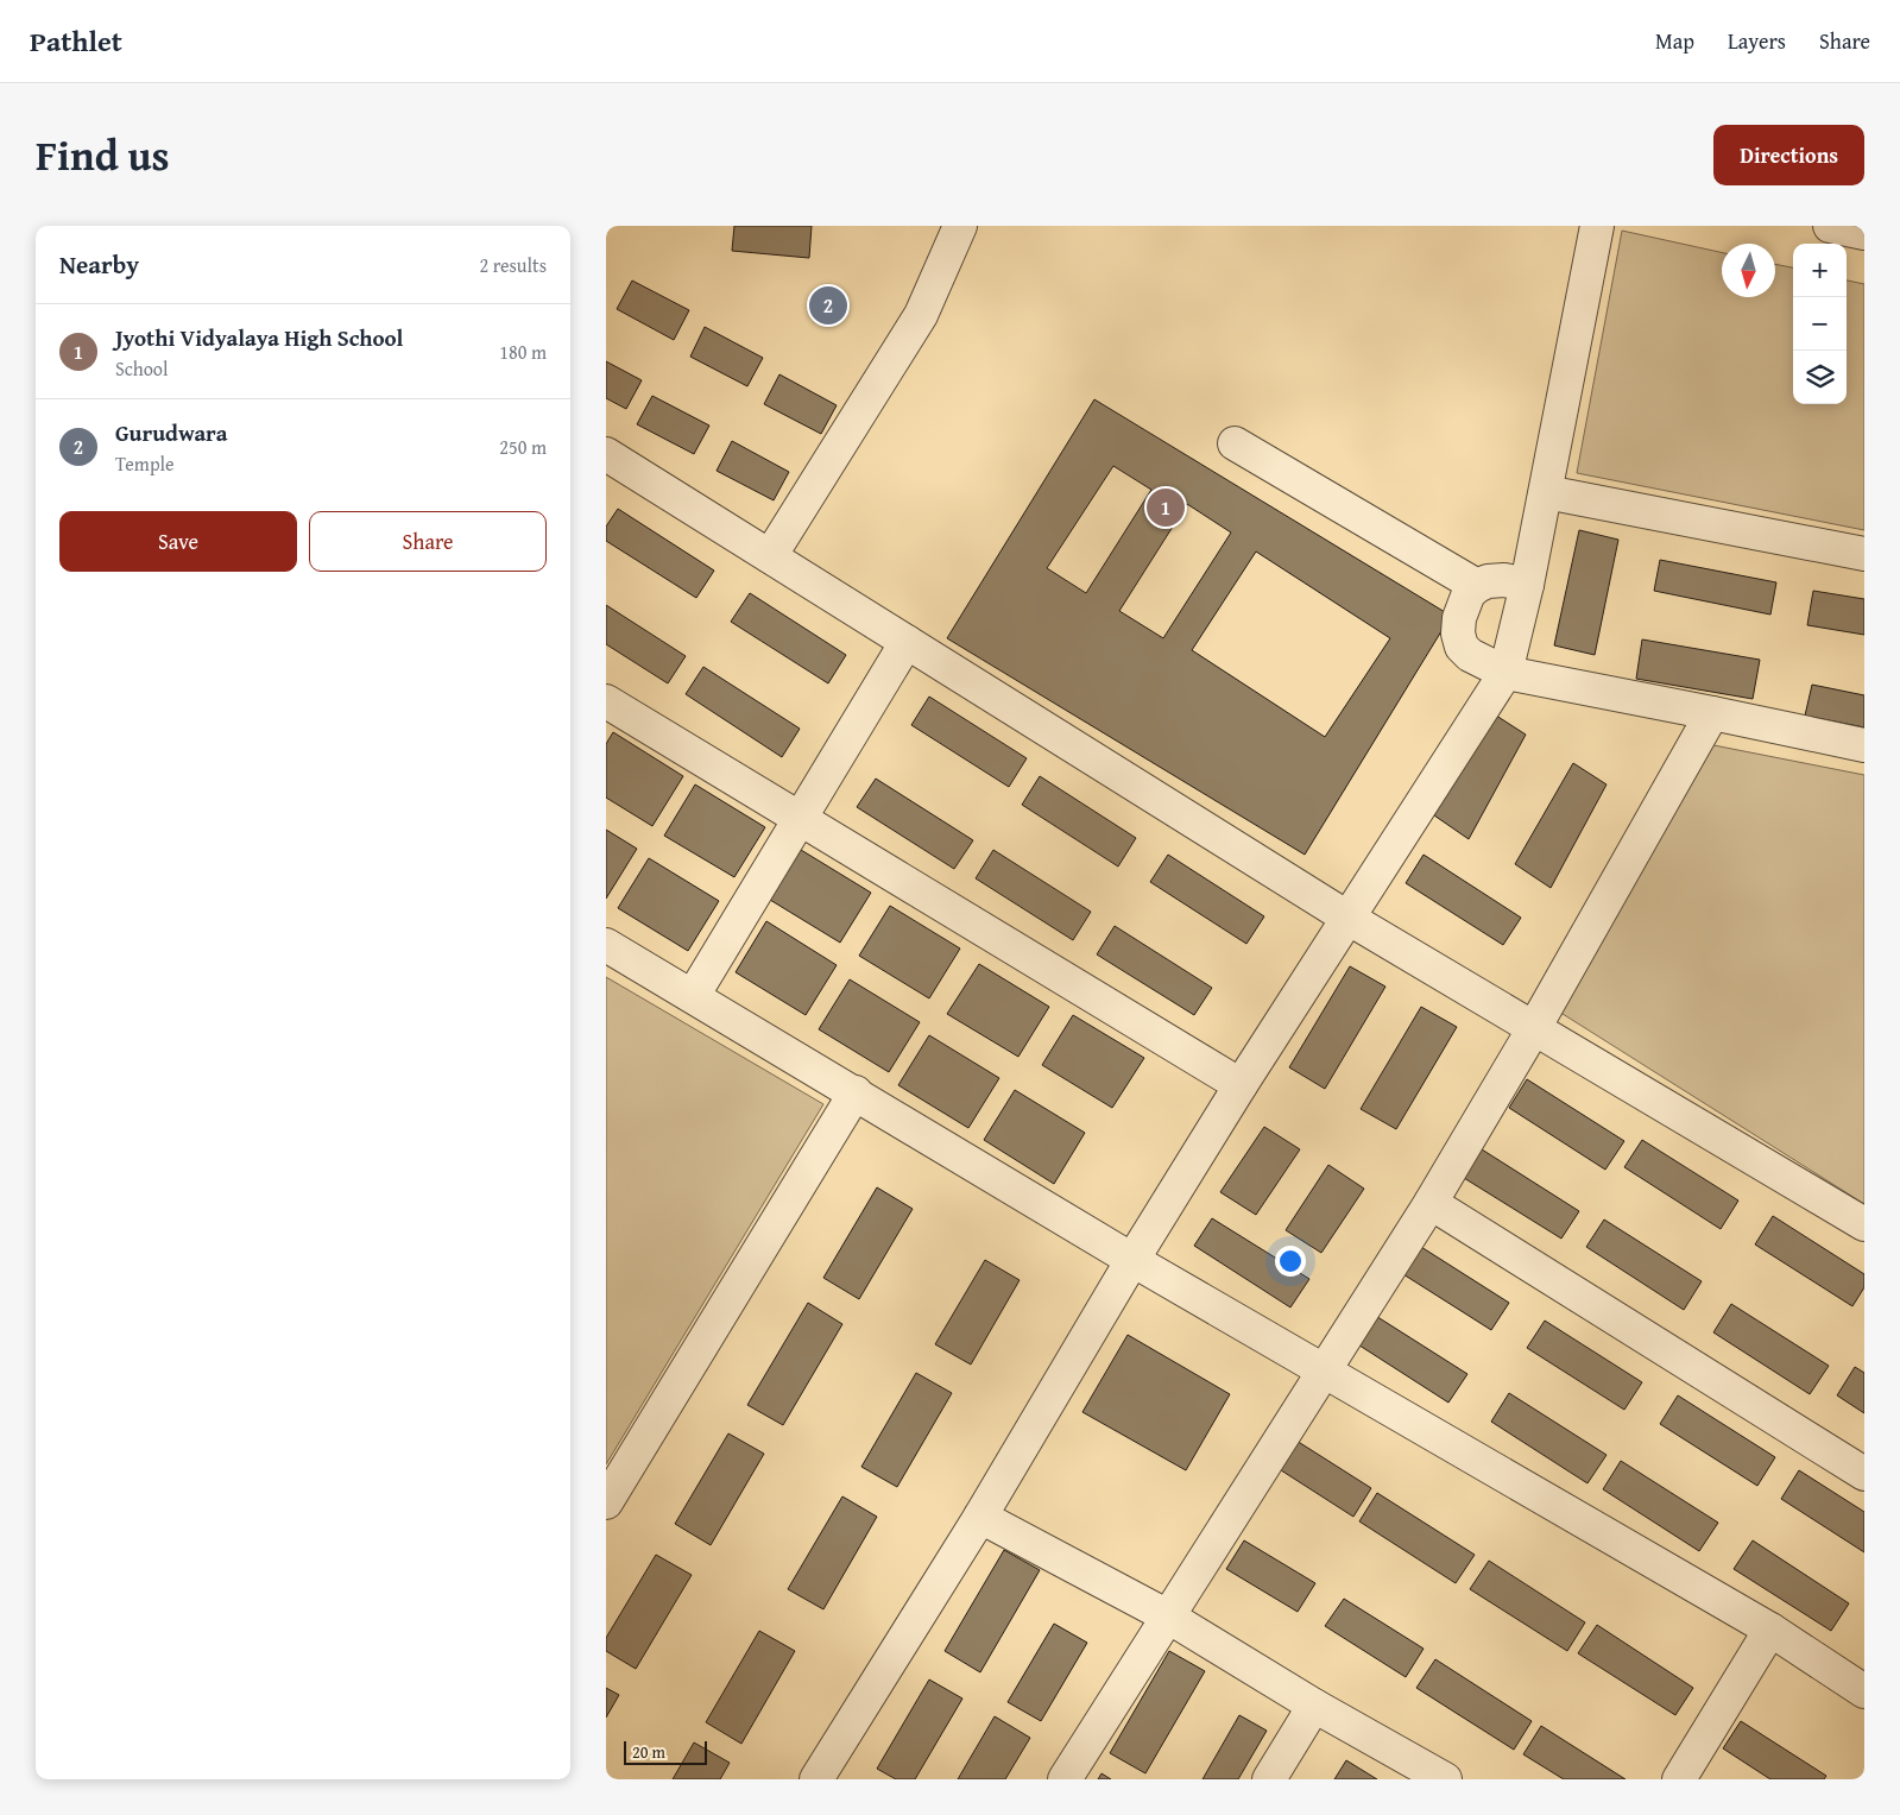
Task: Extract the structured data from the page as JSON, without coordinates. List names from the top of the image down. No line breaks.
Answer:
{"scale_bar":"20 m","north":"bottom","page":{"header":"Pathlet","nav":["Map","Layers","Share"],"title":"Find us","buttons":["Directions",["Save","Share"]],"heading":["Nearby","2 results"],"map_buttons":["+","−"],"pins":["2","1"],"list":[{"mark":"1","name":"Jyothi Vidyalaya High School","note":"School","value":"180 m"},{"mark":"2","name":"Gurudwara","note":"Temple","value":"250 m"}],"scale":"20 m"}}
